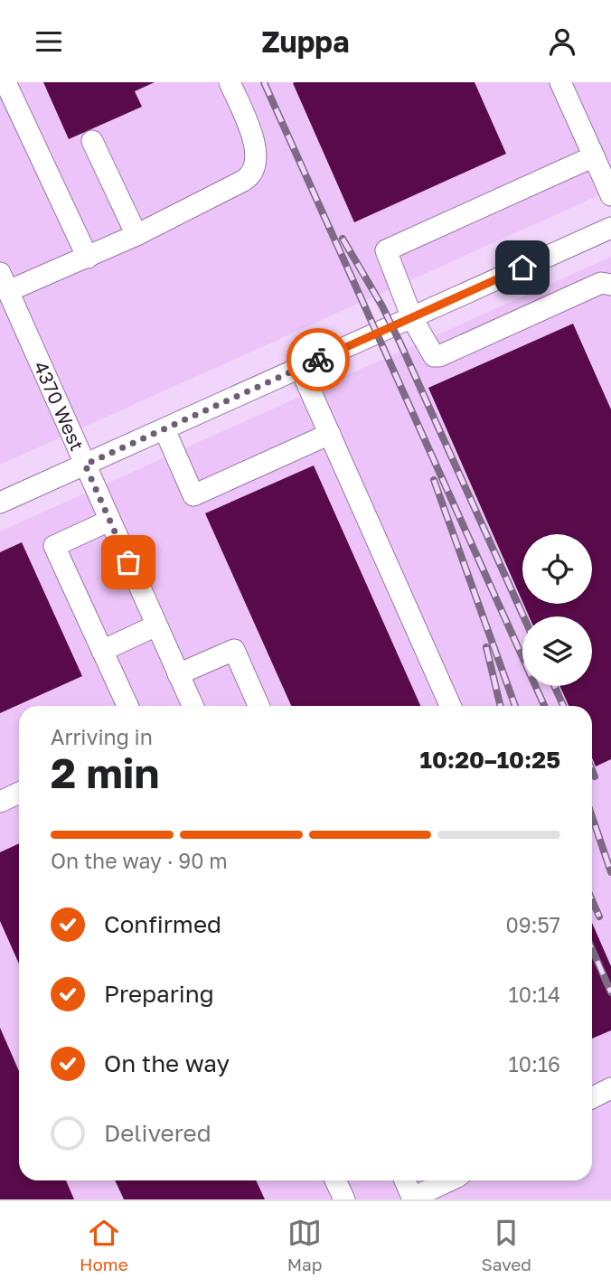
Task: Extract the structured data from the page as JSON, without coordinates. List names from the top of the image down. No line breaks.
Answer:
{"streets":{"street":["4370 West"]},"page":{"header":"Zuppa","heading":["2 min","Arriving in","10:20–10:25"],"bar":"On the way · 90 m","list":[["Confirmed","09:57"],["Preparing","10:14"],["On the way","10:16"],"Delivered"],"tabs":["Home","Map","Saved"]}}
